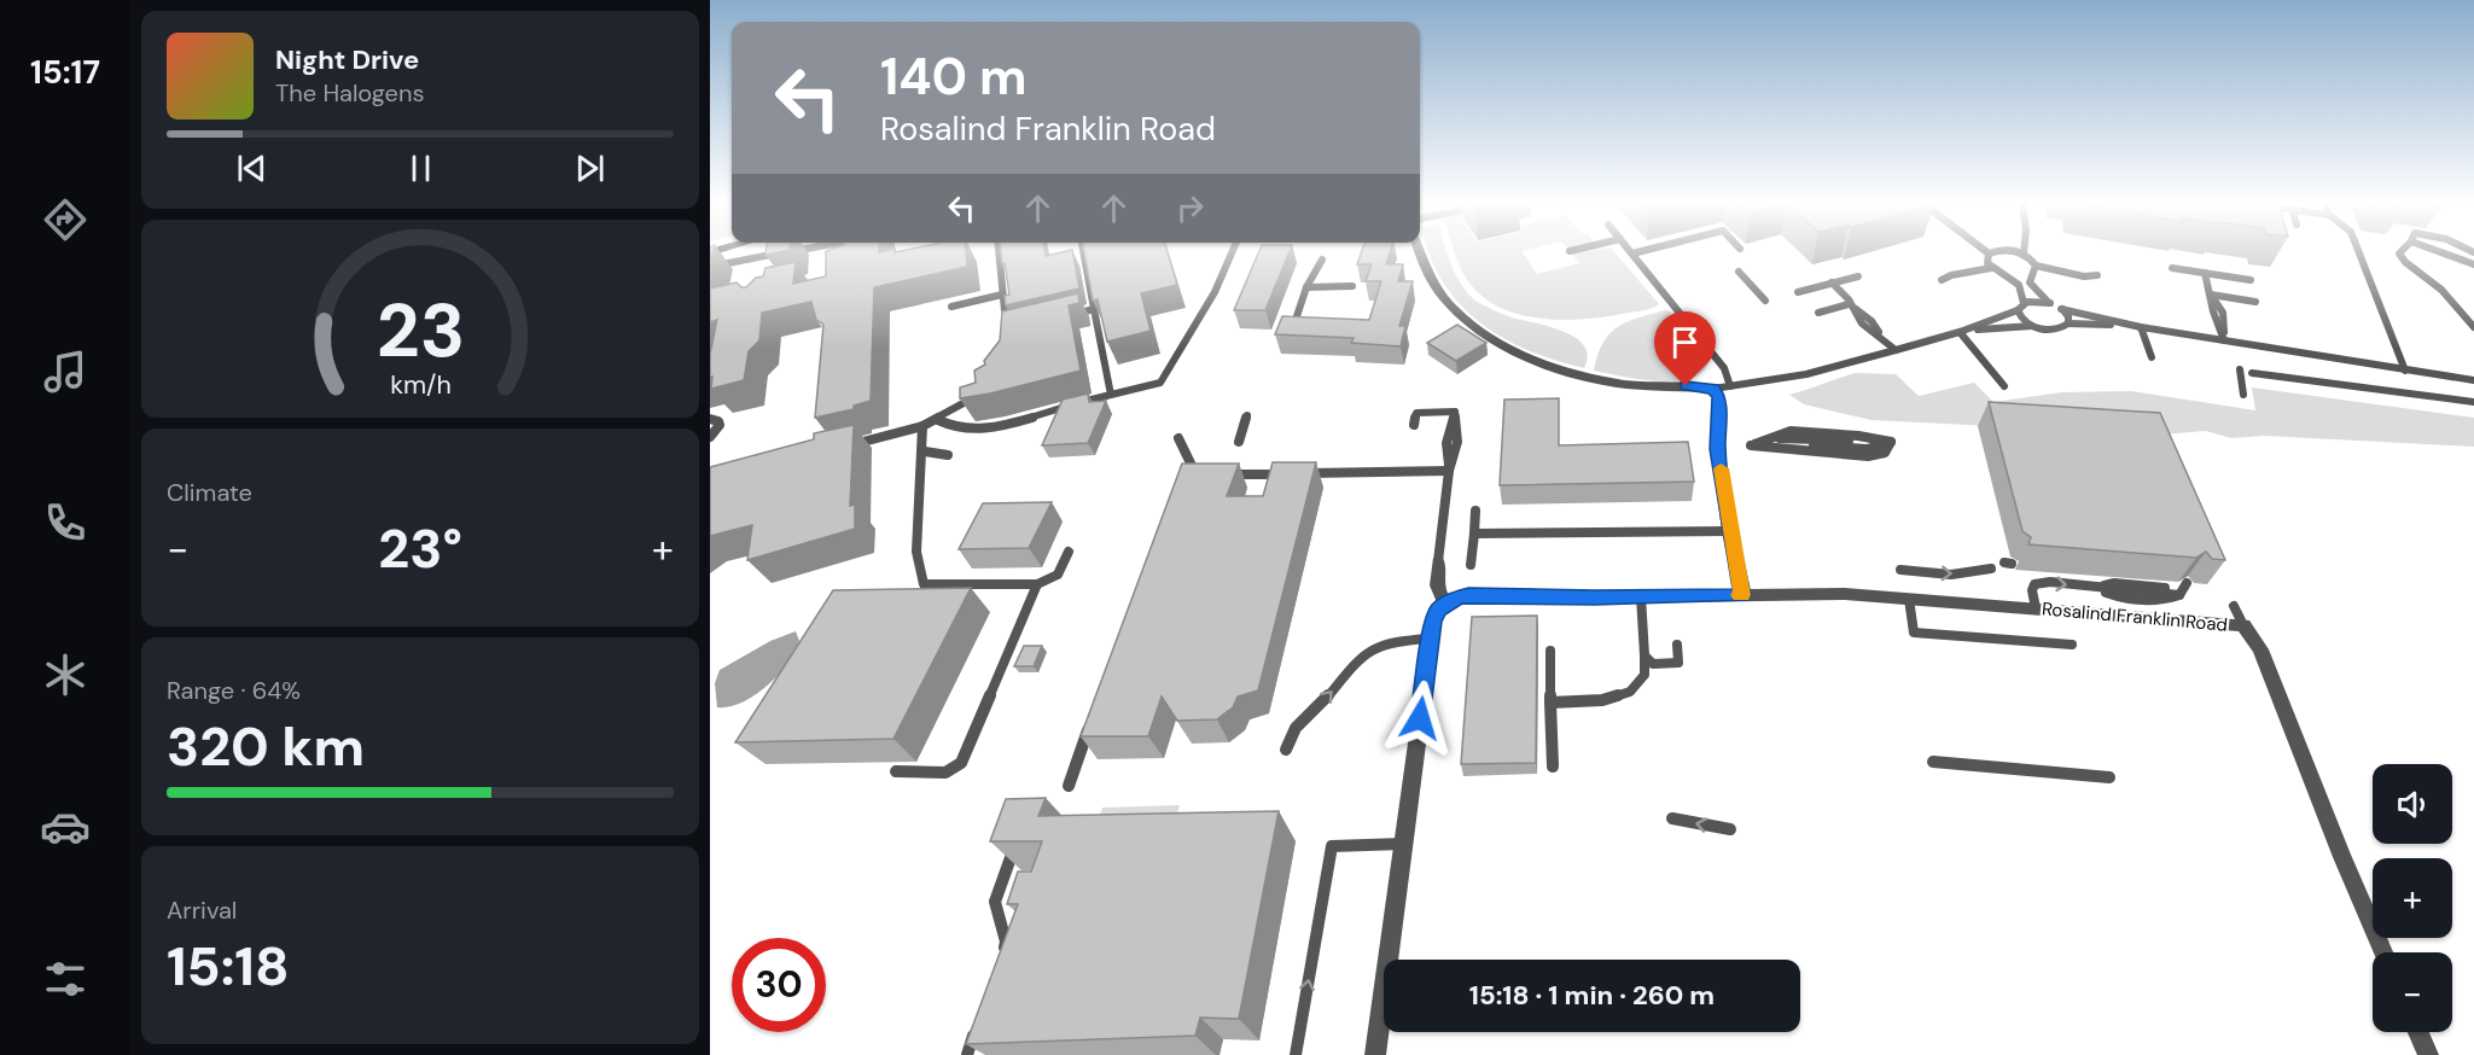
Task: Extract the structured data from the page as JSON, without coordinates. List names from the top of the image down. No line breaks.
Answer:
{"streets":{"street":["Rosalind Franklin Road"]},"page":{"tabs":"15:17","turn":["140 m","Rosalind Franklin Road"],"song":["Night Drive","The Halogens"],"tile":["Climate",["Range · 64%","320 km"],["Arrival","15:18"]],"heat":["−","23°","+"],"map_buttons":["+","−"],"limit":"30","trip":"15:18 · 1 min · 260 m","gauge":["23","km/h"]}}
